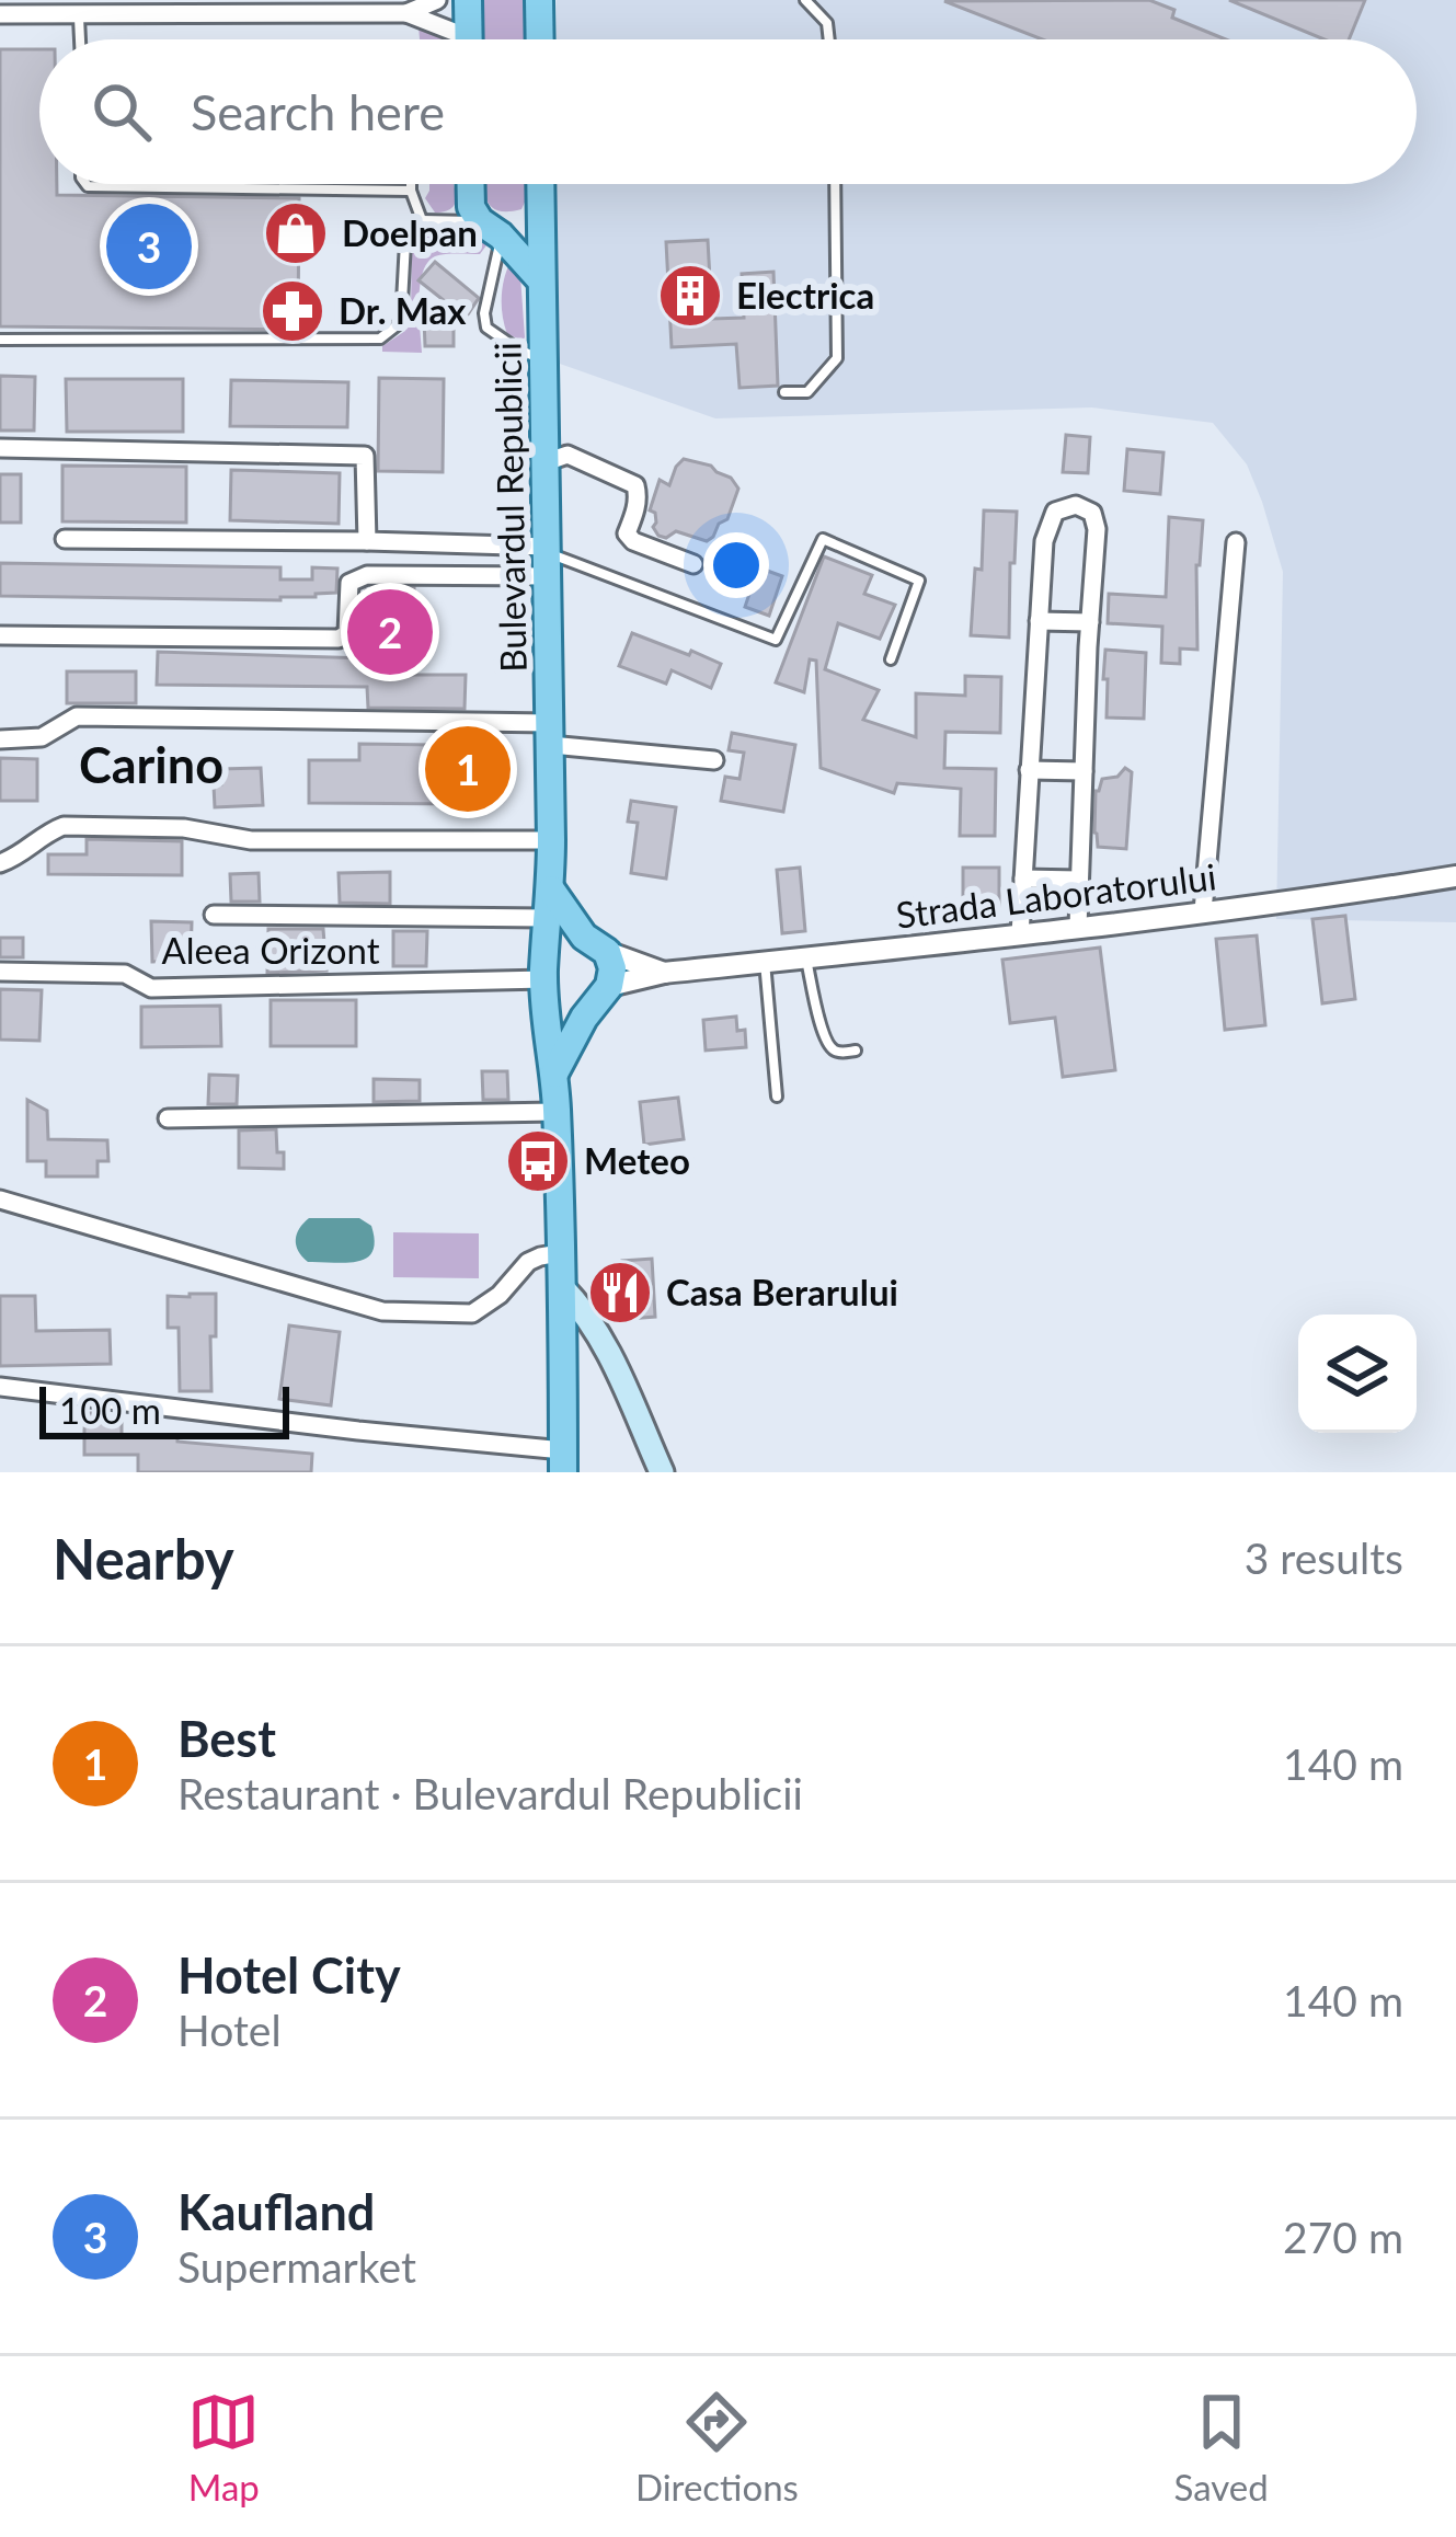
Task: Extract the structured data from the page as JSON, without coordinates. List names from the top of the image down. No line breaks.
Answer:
{"streets":{"main road":["Bulevardul Republicii"],"street":["Strada Laboratorului","Aleea Orizont"]},"crossings":[["Bulevardul Republicii","Strada Laboratorului"],["Bulevardul Republicii","Aleea Orizont"],["Strada Laboratorului","Aleea Orizont"]],"districts":["Carino"],"places":{"shop":["Doelpan"],"building":["Electrica"],"pharmacy":["Dr. Max"],"bus stop":["Meteo"],"restaurant":["Casa Berarului"]},"scale_bar":"100 m","page":{"search":"Search here","pins":["3","2","1"],"scale":"100 m","heading":["Nearby","3 results"],"list":[{"mark":"1","name":"Best","note":"Restaurant · Bulevardul Republicii","value":"140 m"},{"mark":"2","name":"Hotel City","note":"Hotel","value":"140 m"},{"mark":"3","name":"Kaufland","note":"Supermarket","value":"270 m"}],"nav":["Map","Directions","Saved"]}}
